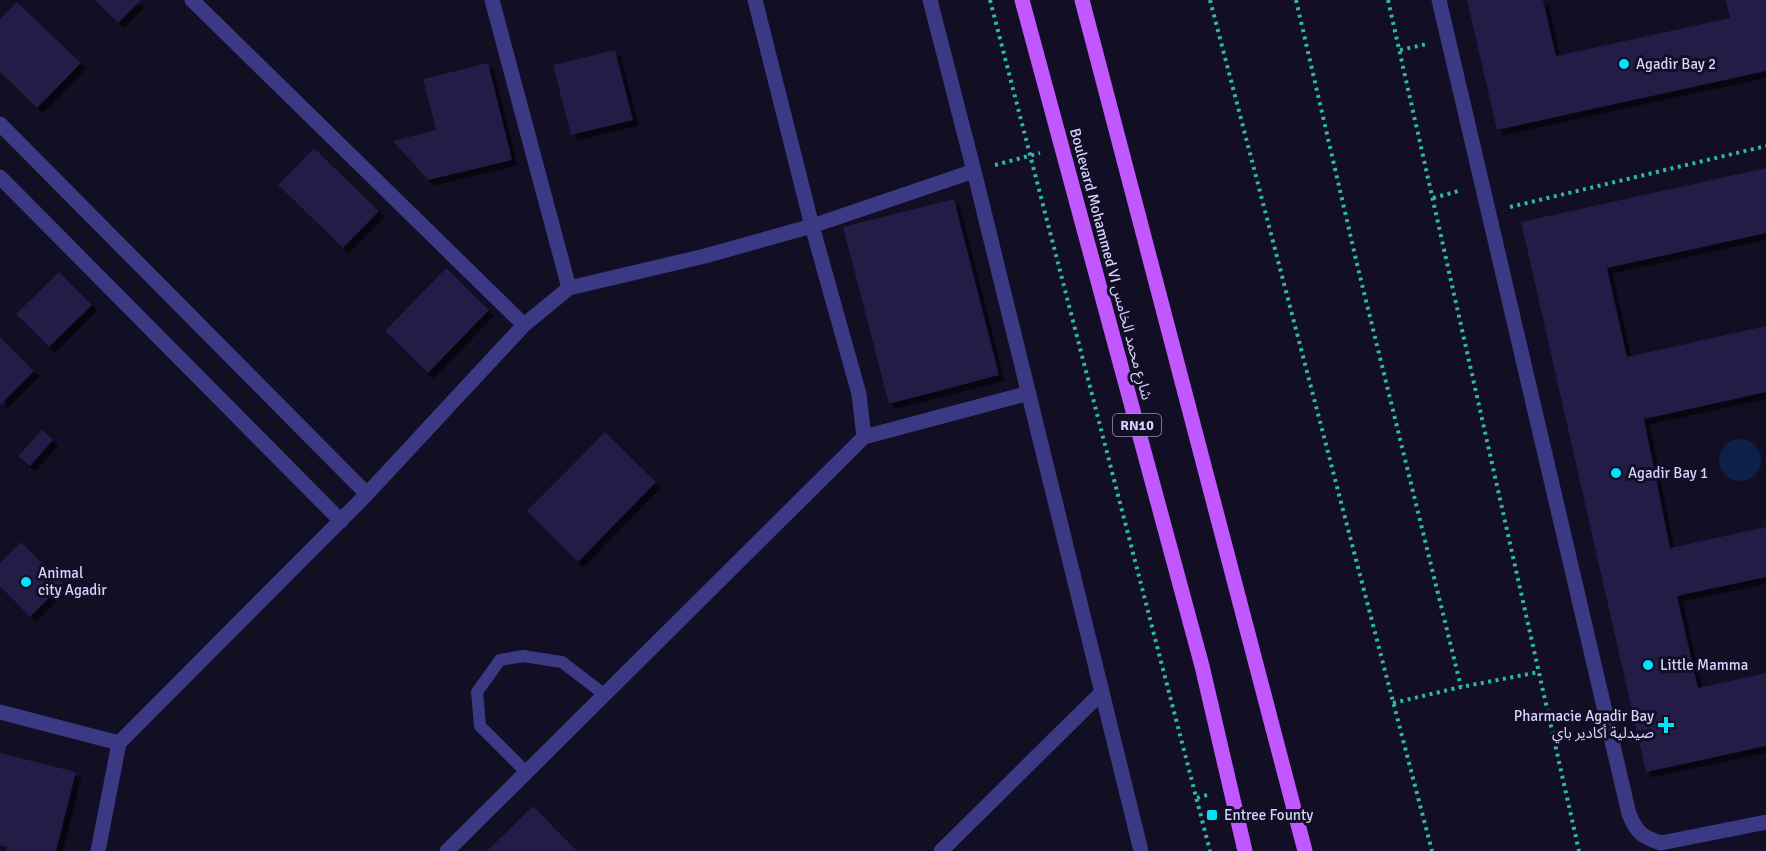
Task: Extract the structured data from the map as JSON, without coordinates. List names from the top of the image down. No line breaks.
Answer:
{"streets":{"main road":["Boulevard Mohammed VI شارع محمد الخامس","RN10"]},"places":{"other":["Agadir Bay 2","Agadir Bay 1","Animal city Agadir","Little Mamma"],"health":["Pharmacie Agadir Bay صيدلية أكادير باي"],"transit":["Entree Founty"]}}
